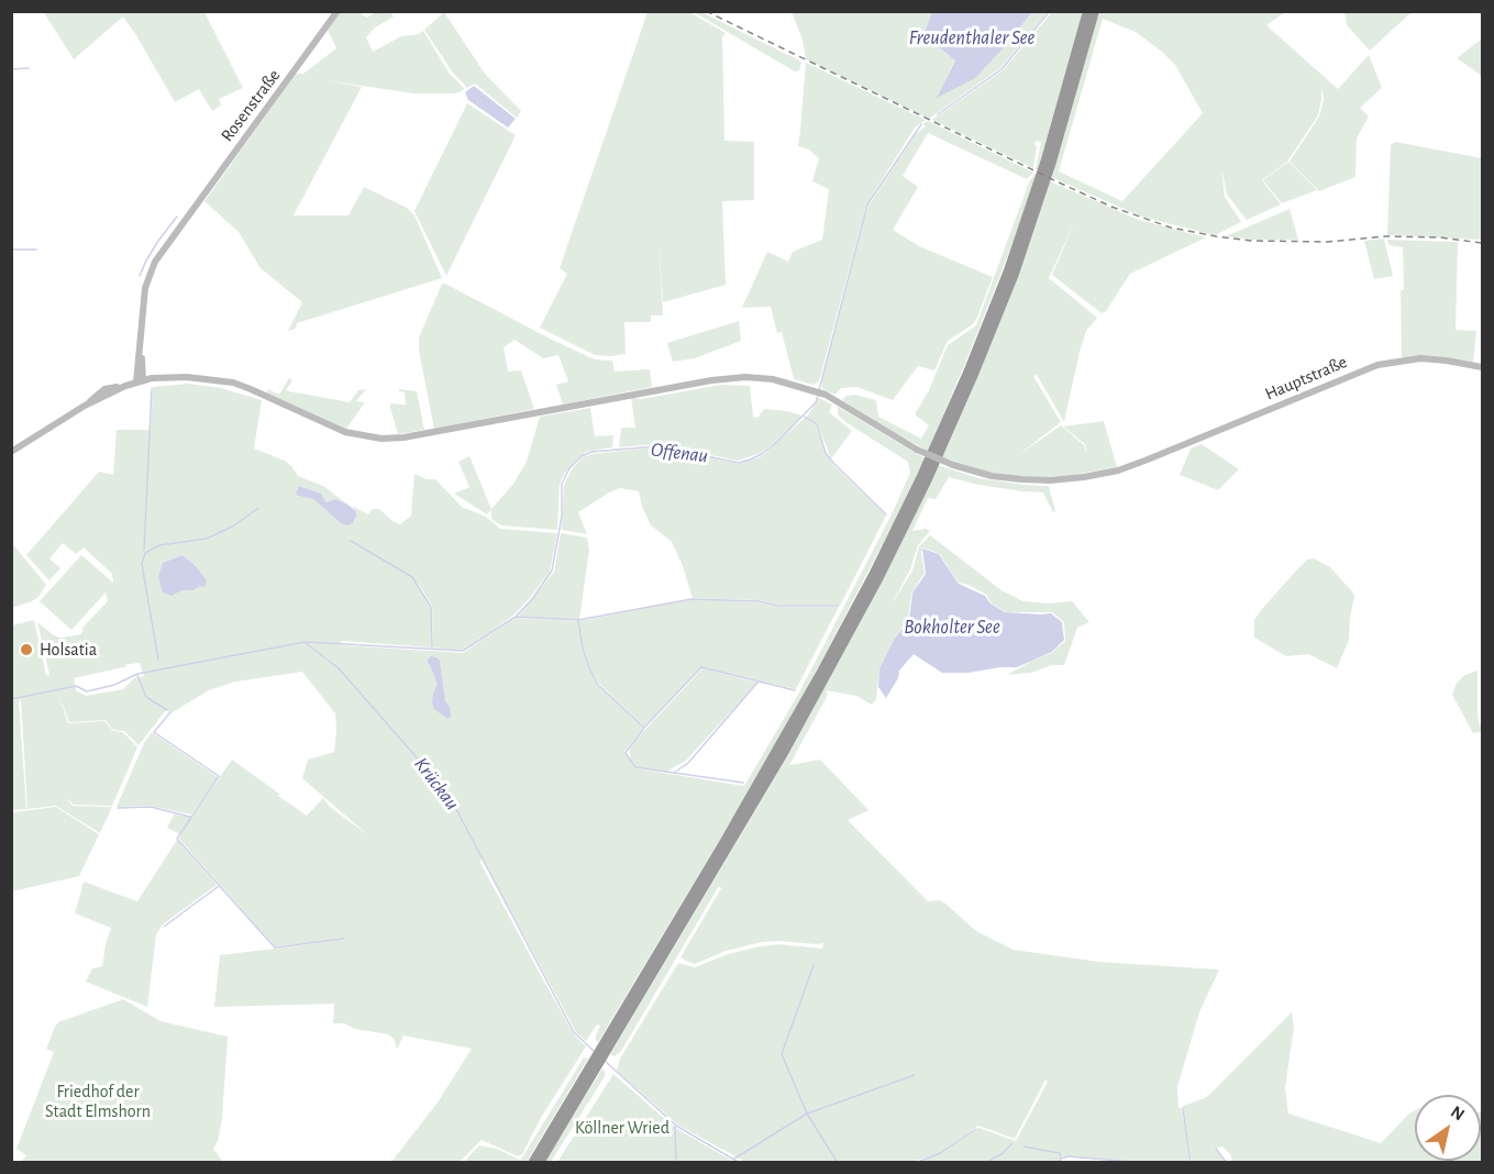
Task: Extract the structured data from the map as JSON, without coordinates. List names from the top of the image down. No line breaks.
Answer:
{"streets":{"main road":["Rosenstraße","Hauptstraße"]},"crossings":[["Rosenstraße","Hauptstraße"]],"water":["Freudenthaler See","Offenau","Bokholter See","Krückau"],"parks":["Friedhof der Stadt Elmshorn","Köllner Wried"],"places":["Holsatia"],"north":"top right"}
